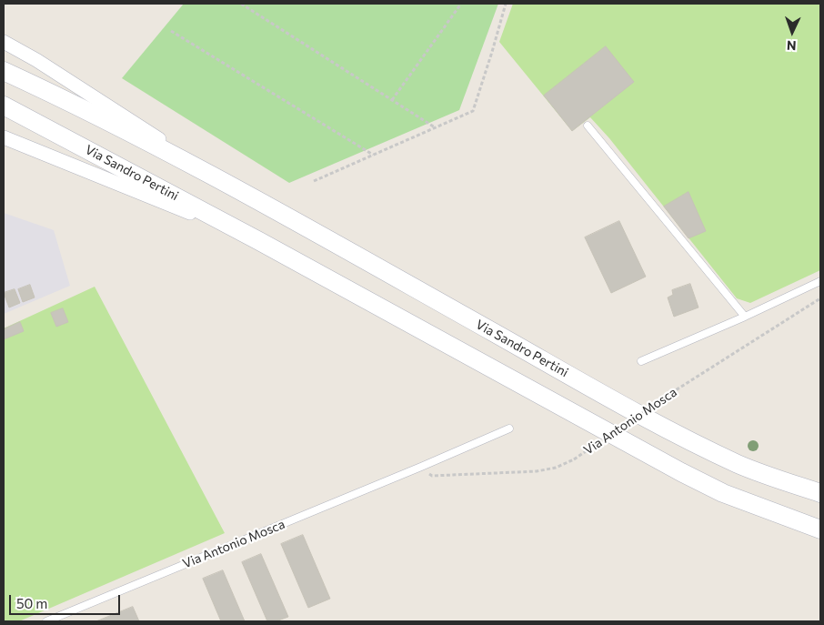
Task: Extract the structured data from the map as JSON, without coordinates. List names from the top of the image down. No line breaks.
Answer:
{"streets":{"main road":["Via Sandro Pertini"],"lane":["Via Antonio Mosca"]},"scale_bar":"50 m","north":"bottom"}
